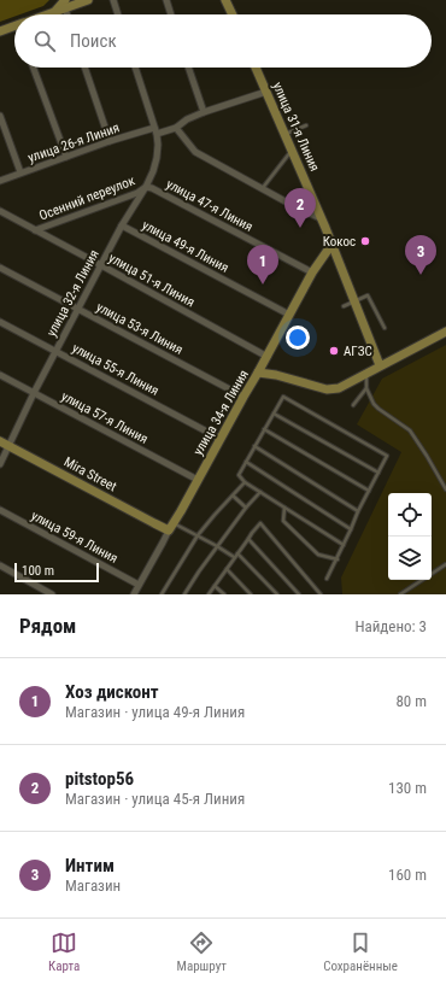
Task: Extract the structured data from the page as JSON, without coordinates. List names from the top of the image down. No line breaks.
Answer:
{"streets":{"main road":["улица 31-я Линия","улица 34-я Линия","Mira Street"],"street":["улица 26-я Линия","Осенний переулок","улица 47-я Линия","улица 49-я Линия","улица 51-я Линия","улица 32-я Линия","улица 53-я Линия","улица 55-я Линия","улица 57-я Линия","улица 59-я Линия"]},"crossings":[["улица 31-я Линия","улица 26-я Линия"],["улица 31-я Линия","улица 34-я Линия"],["улица 26-я Линия","улица 32-я Линия"],["Осенний переулок","улица 47-я Линия"],["Осенний переулок","улица 51-я Линия"],["Осенний переулок","улица 32-я Линия"],["улица 47-я Линия","улица 32-я Линия"],["улица 47-я Линия","улица 34-я Линия"],["улица 49-я Линия","улица 32-я Линия"],["улица 49-я Линия","улица 34-я Линия"],["улица 51-я Линия","улица 32-я Линия"],["улица 51-я Линия","улица 34-я Линия"],["улица 32-я Линия","улица 53-я Линия"],["улица 32-я Линия","улица 55-я Линия"],["улица 32-я Линия","улица 57-я Линия"],["улица 32-я Линия","Mira Street"],["улица 53-я Линия","улица 34-я Линия"],["улица 55-я Линия","улица 34-я Линия"],["улица 34-я Линия","улица 57-я Линия"],["улица 34-я Линия","Mira Street"],["улица 34-я Линия","улица 59-я Линия"]],"places":["Кокос","АГЗС"],"scale_bar":"100 m","page":{"search":"Поиск","pins":["2","3","1"],"scale":"100 m","heading":["Рядом","Найдено: 3"],"list":[{"mark":"1","name":"Хоз дисконт","note":"Магазин · улица 49-я Линия","value":"80 m"},{"mark":"2","name":"pitstop56","note":"Магазин · улица 45-я Линия","value":"130 m"},{"mark":"3","name":"Интим","note":"Магазин","value":"160 m"}],"nav":["Карта","Маршрут","Сохранённые"]}}
